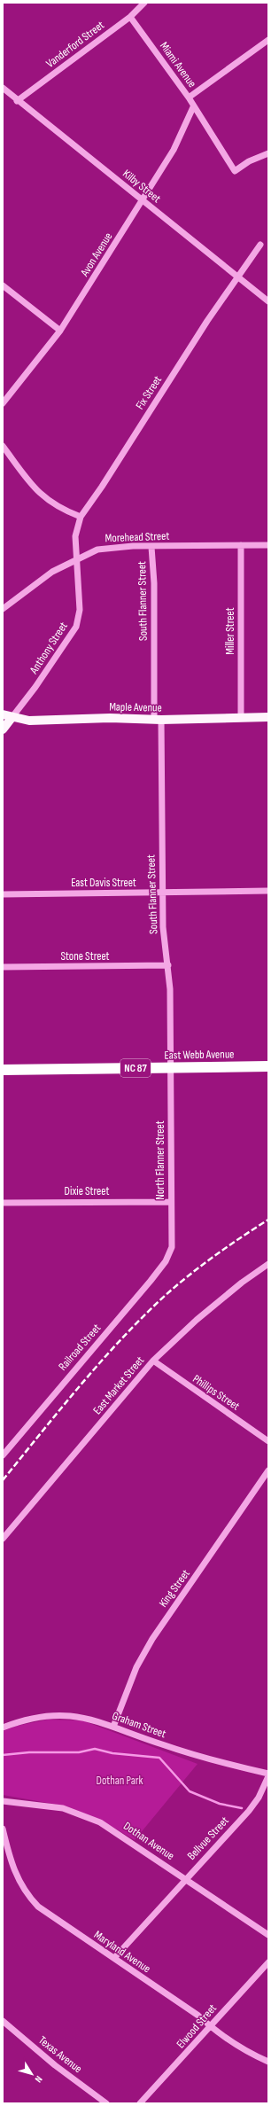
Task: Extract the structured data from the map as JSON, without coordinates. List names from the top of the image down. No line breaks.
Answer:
{"streets":{"highway":["East Webb Avenue","NC 87"],"main road":["Maple Avenue"],"street":["Vanderford Street","Miami Avenue","Kilby Street","Avon Avenue","Fix Street","Morehead Street","South Flanner Street","Miller Street","Anthony Street","East Davis Street","Stone Street","North Flanner Street","Dixie Street","Railroad Street","East Market Street","Phillips Street","King Street","Graham Street","Bellvue Street","Dothan Avenue","Maryland Avenue","Elwood Street","Texas Avenue"]},"crossings":[["Vanderford Street","Miami Avenue"],["Vanderford Street","Kilby Street"],["Miami Avenue","Avon Avenue"],["Kilby Street","Avon Avenue"],["Kilby Street","Fix Street"],["Fix Street","Morehead Street"],["Fix Street","Anthony Street"],["Morehead Street","South Flanner Street"],["Morehead Street","Miller Street"],["Morehead Street","Anthony Street"],["South Flanner Street","Maple Avenue"],["South Flanner Street","East Davis Street"],["South Flanner Street","Stone Street"],["South Flanner Street","East Webb Avenue"],["South Flanner Street","North Flanner Street"],["Miller Street","Maple Avenue"],["Anthony Street","Maple Avenue"],["East Webb Avenue","North Flanner Street"],["North Flanner Street","Dixie Street"],["North Flanner Street","Railroad Street"],["East Market Street","Phillips Street"],["King Street","Graham Street"],["Bellvue Street","Dothan Avenue"],["Bellvue Street","Maryland Avenue"],["Maryland Avenue","Elwood Street"]],"parks":["Dothan Park"],"north":"bottom right"}
